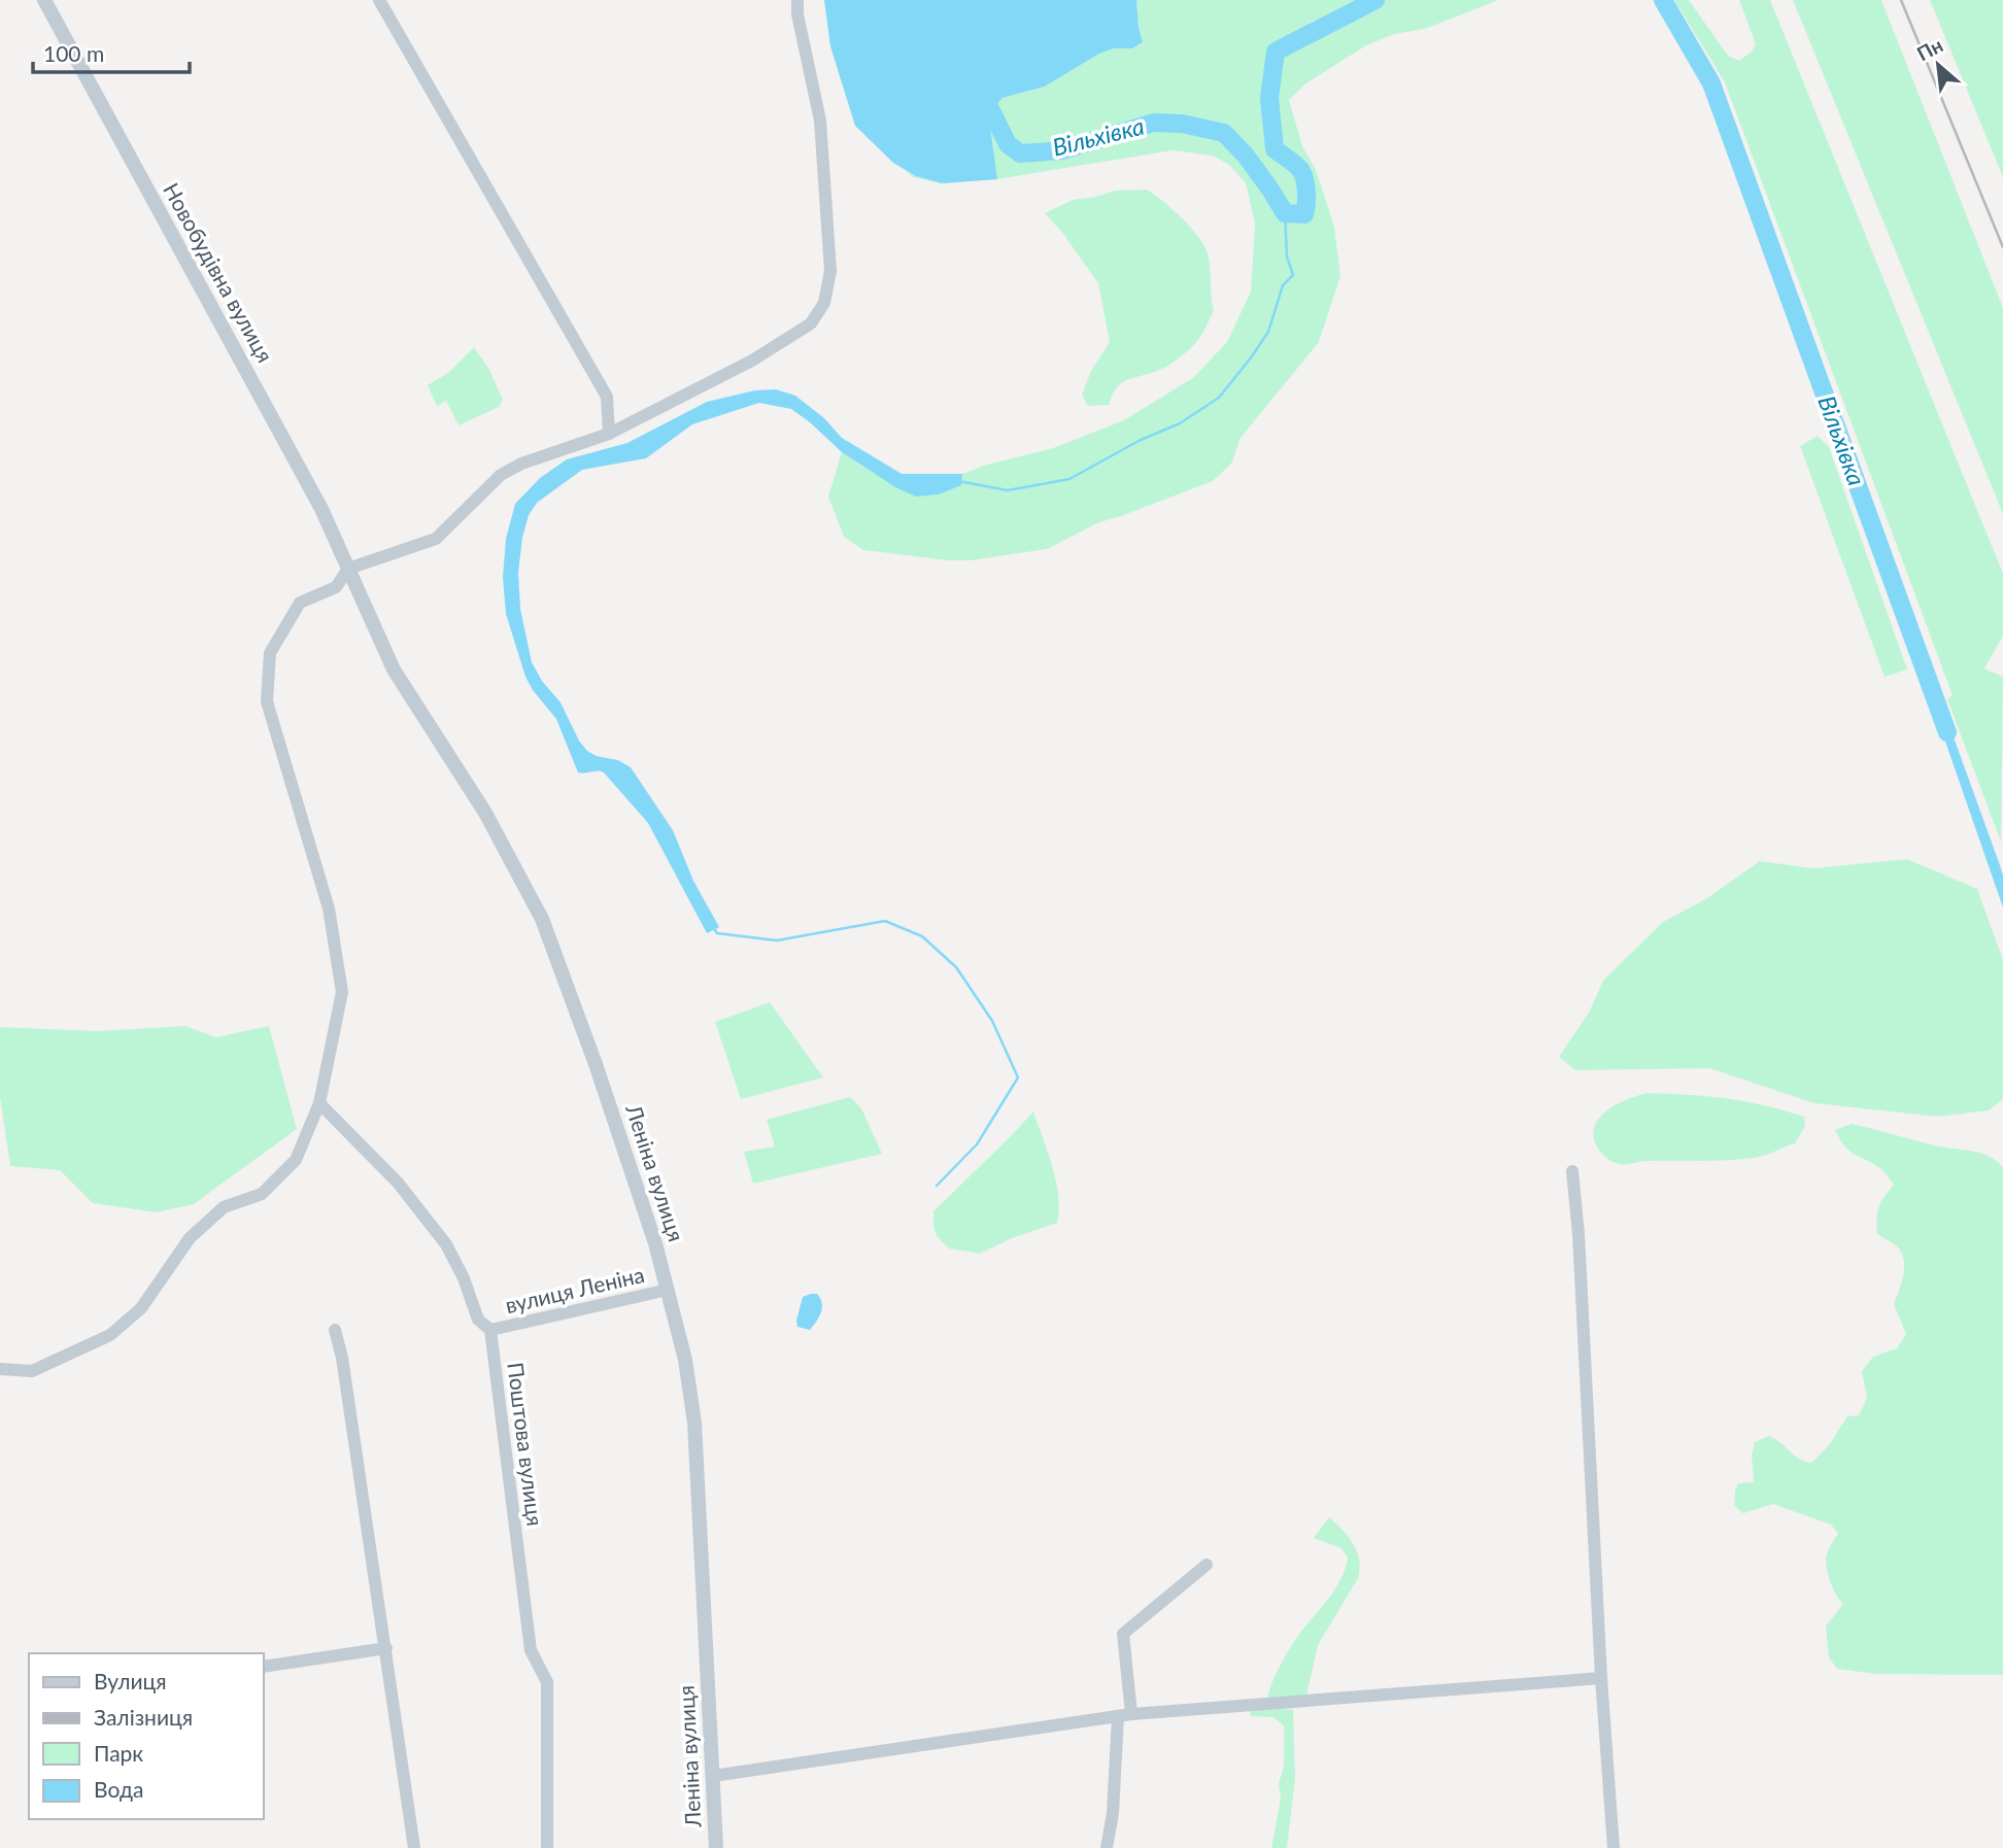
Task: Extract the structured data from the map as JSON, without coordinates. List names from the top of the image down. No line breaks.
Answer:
{"streets":{"street":["Новобудівна вулиця","Леніна вулиця","вулиця Леніна","Поштова вулиця"]},"crossings":[["Новобудівна вулиця","Леніна вулиця"],["Леніна вулиця","вулиця Леніна"],["вулиця Леніна","Поштова вулиця"]],"water":["Вільхівка"],"legend":["Вулиця","Залізниця","Парк","Вода"],"scale_bar":"100 m","north":"top left"}
